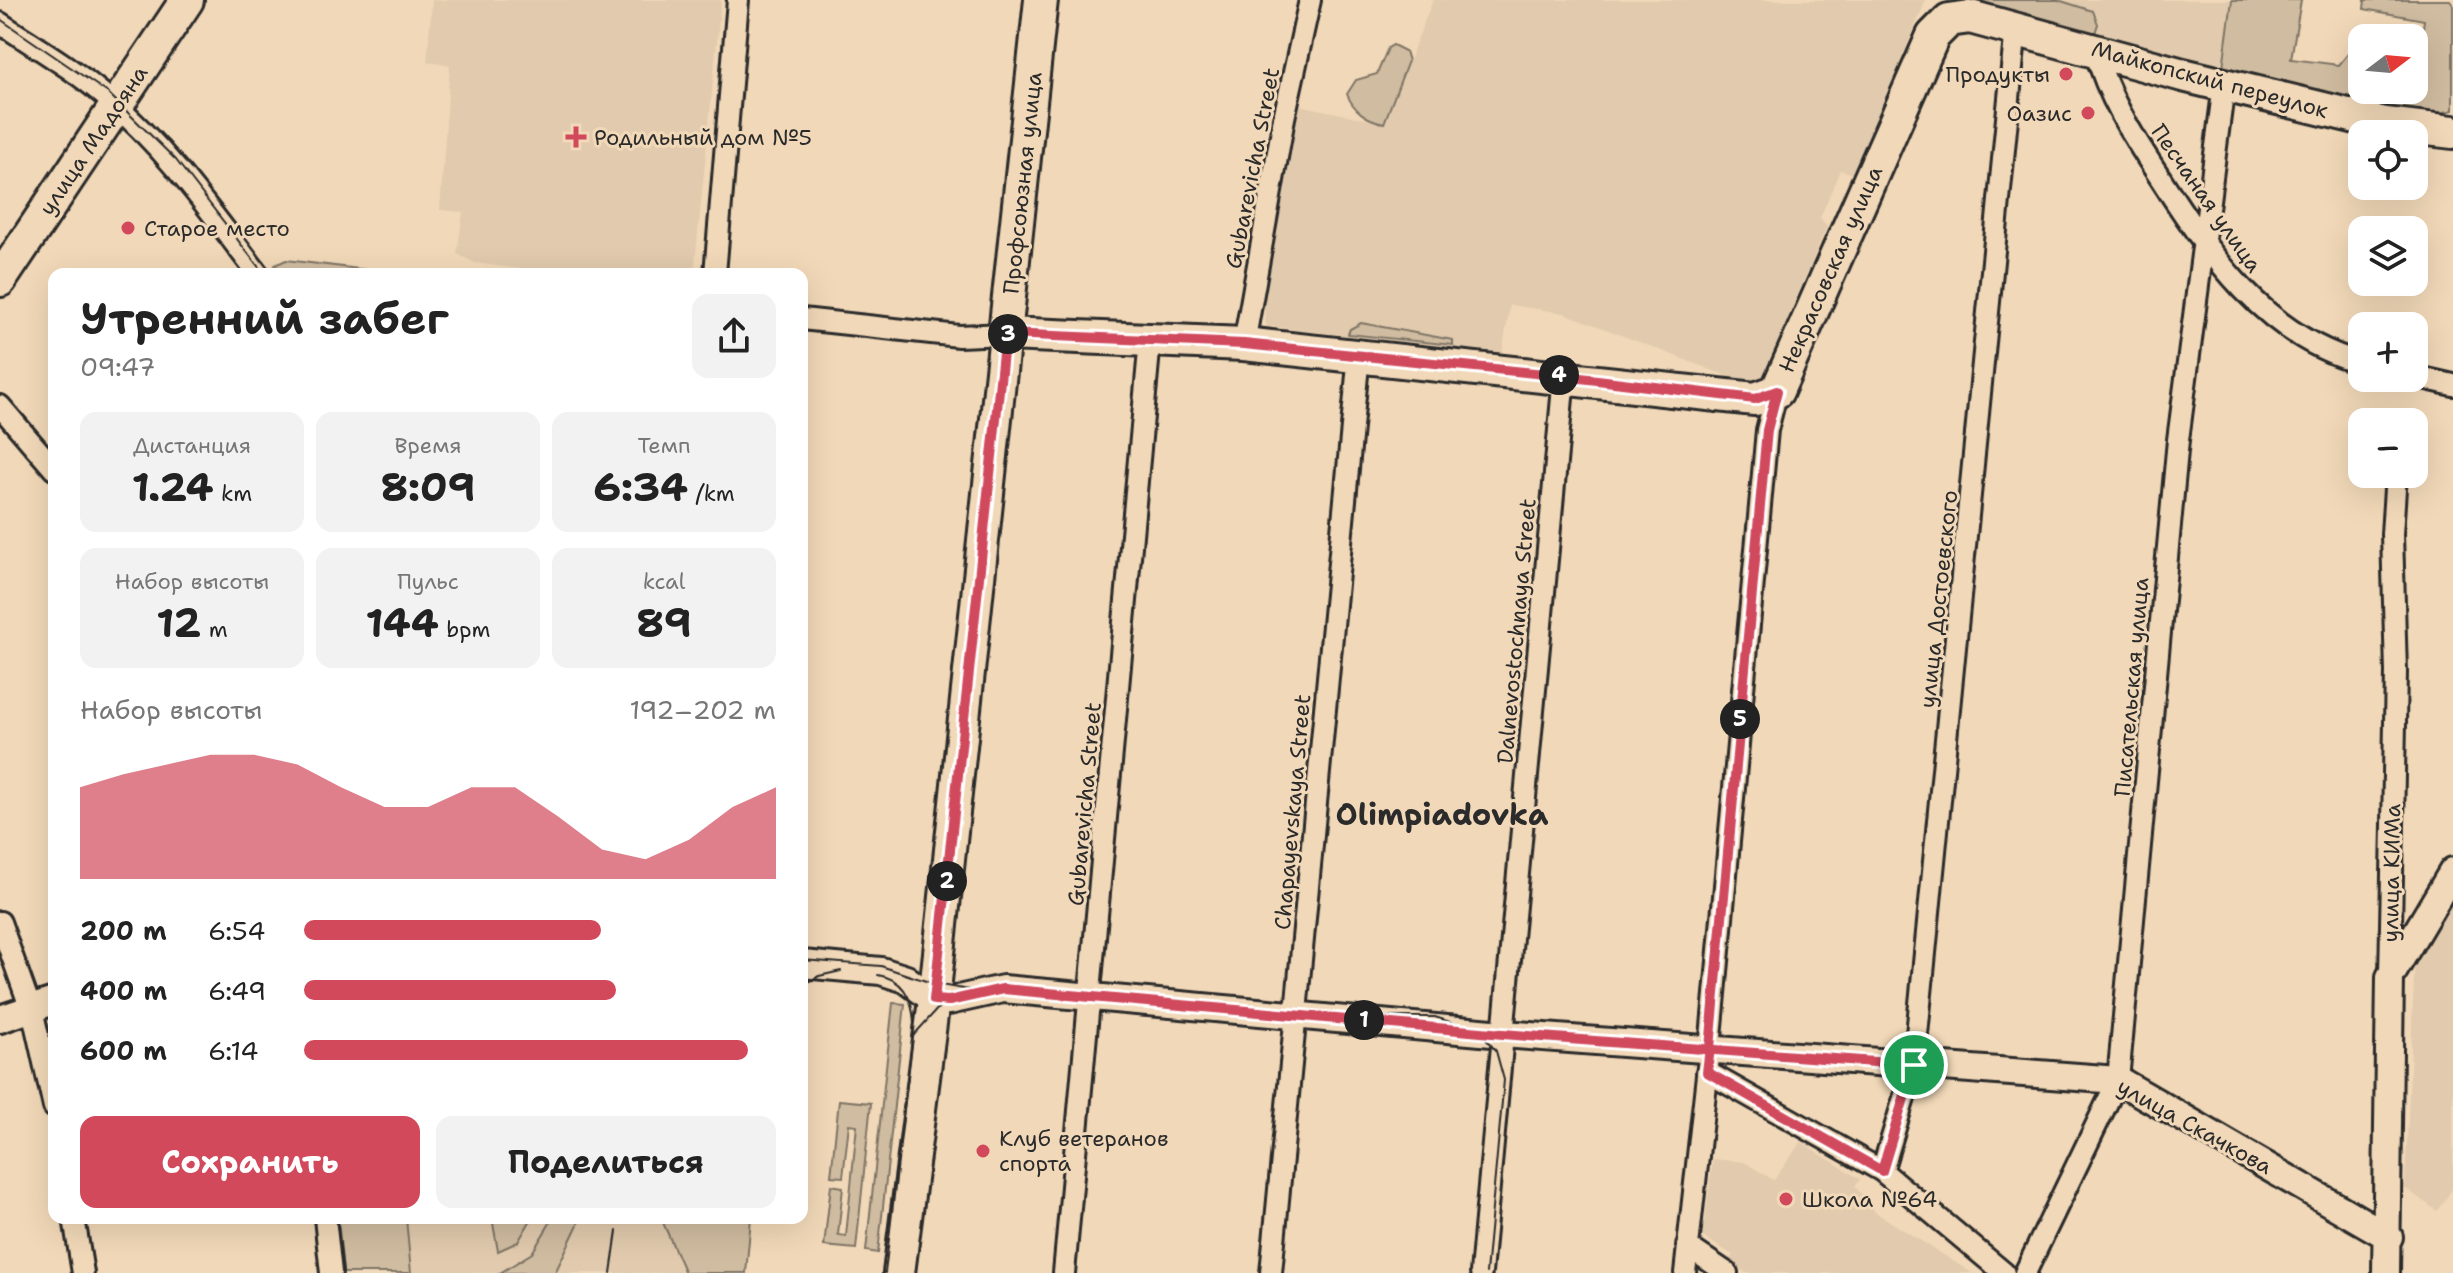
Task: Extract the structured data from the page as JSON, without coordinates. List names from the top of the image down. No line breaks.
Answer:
{"streets":{"main road":["Майкопский переулок","улица Мадояна","Профсоюзная улица","Некрасовская улица"],"street":["Gubarevicha Street","Песчаная улица","улица Достоевского","Dalnevostochnaya Street","Писательская улица","Chapayevskaya Street","улица КИМа","улица Скачкова"]},"crossings":[["Майкопский переулок","Песчаная улица"],["Майкопский переулок","Некрасовская улица"],["Майкопский переулок","улица Достоевского"],["Майкопский переулок","Писательская улица"],["Gubarevicha Street","улица Скачкова"],["Профсоюзная улица","улица Скачкова"],["Песчаная улица","Писательская улица"],["Некрасовская улица","улица Скачкова"],["улица Достоевского","улица Скачкова"],["Dalnevostochnaya Street","улица Скачкова"],["Писательская улица","улица Скачкова"],["Chapayevskaya Street","улица Скачкова"],["улица КИМа","улица Скачкова"]],"districts":["Olimpiadovka"],"places":{"other":["Продукты","Оазис","Старое место","Клуб ветеранов спорта","Школа №64"],"health":["Родильный дом №5"]},"north":"right","page":{"map_buttons":["+","−"],"heading":["Утренний забег","09:47"],"pins":["3","4","5","2","1"],"stats":[["Дистанция","1.24 km"],["Время","8:09"],["Темп","6:34 /km"],["Набор высоты","12 m"],["Пульс","144 bpm"],["kcal","89"]],"chart":["Набор высоты","192–202 m"],"list":[{"name":"200 m","note":"6:54"},{"name":"400 m","note":"6:49"},{"name":"600 m","note":"6:14"}],"buttons":["Сохранить","Поделиться"]}}
